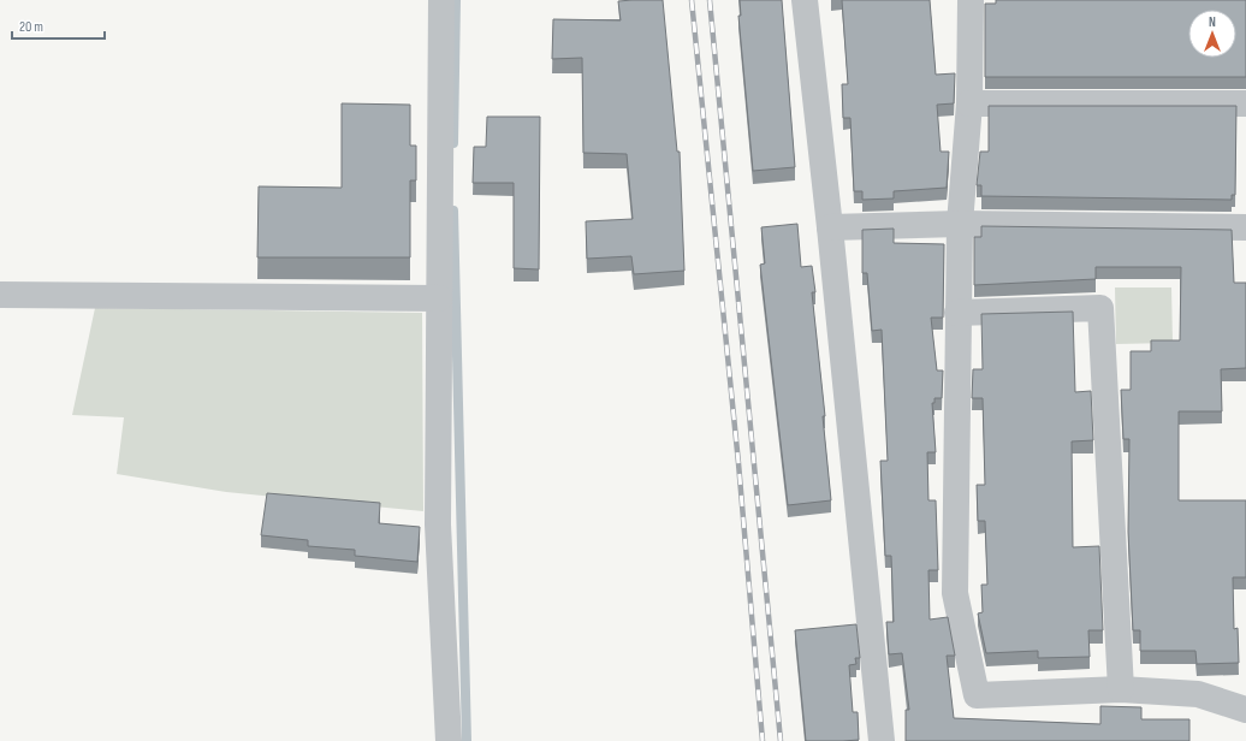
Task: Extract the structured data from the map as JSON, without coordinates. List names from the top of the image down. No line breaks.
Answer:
{"scale_bar":"20 m","north":"top"}
